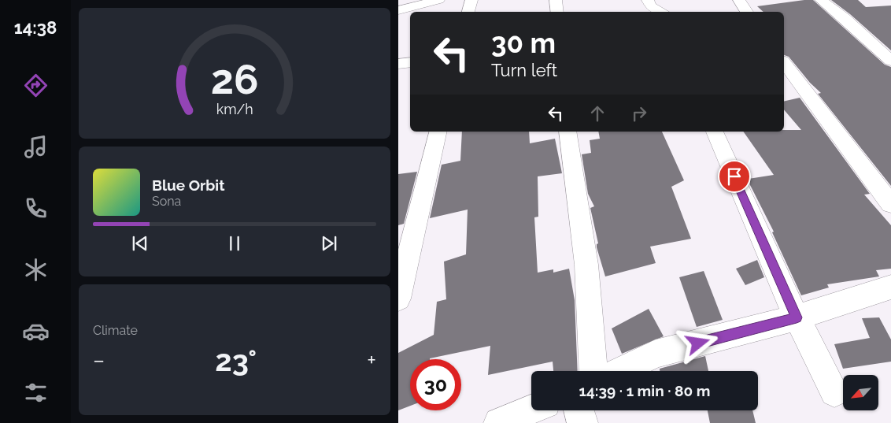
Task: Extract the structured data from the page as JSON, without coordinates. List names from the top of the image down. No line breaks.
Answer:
{"north":"bottom left","page":{"tabs":"14:38","turn":["30 m","Turn left"],"song":["Blue Orbit","Sona"],"tile":"Climate","heat":["−","23°","+"],"limit":"30","trip":"14:39 · 1 min · 80 m","gauge":["26","km/h"]}}
